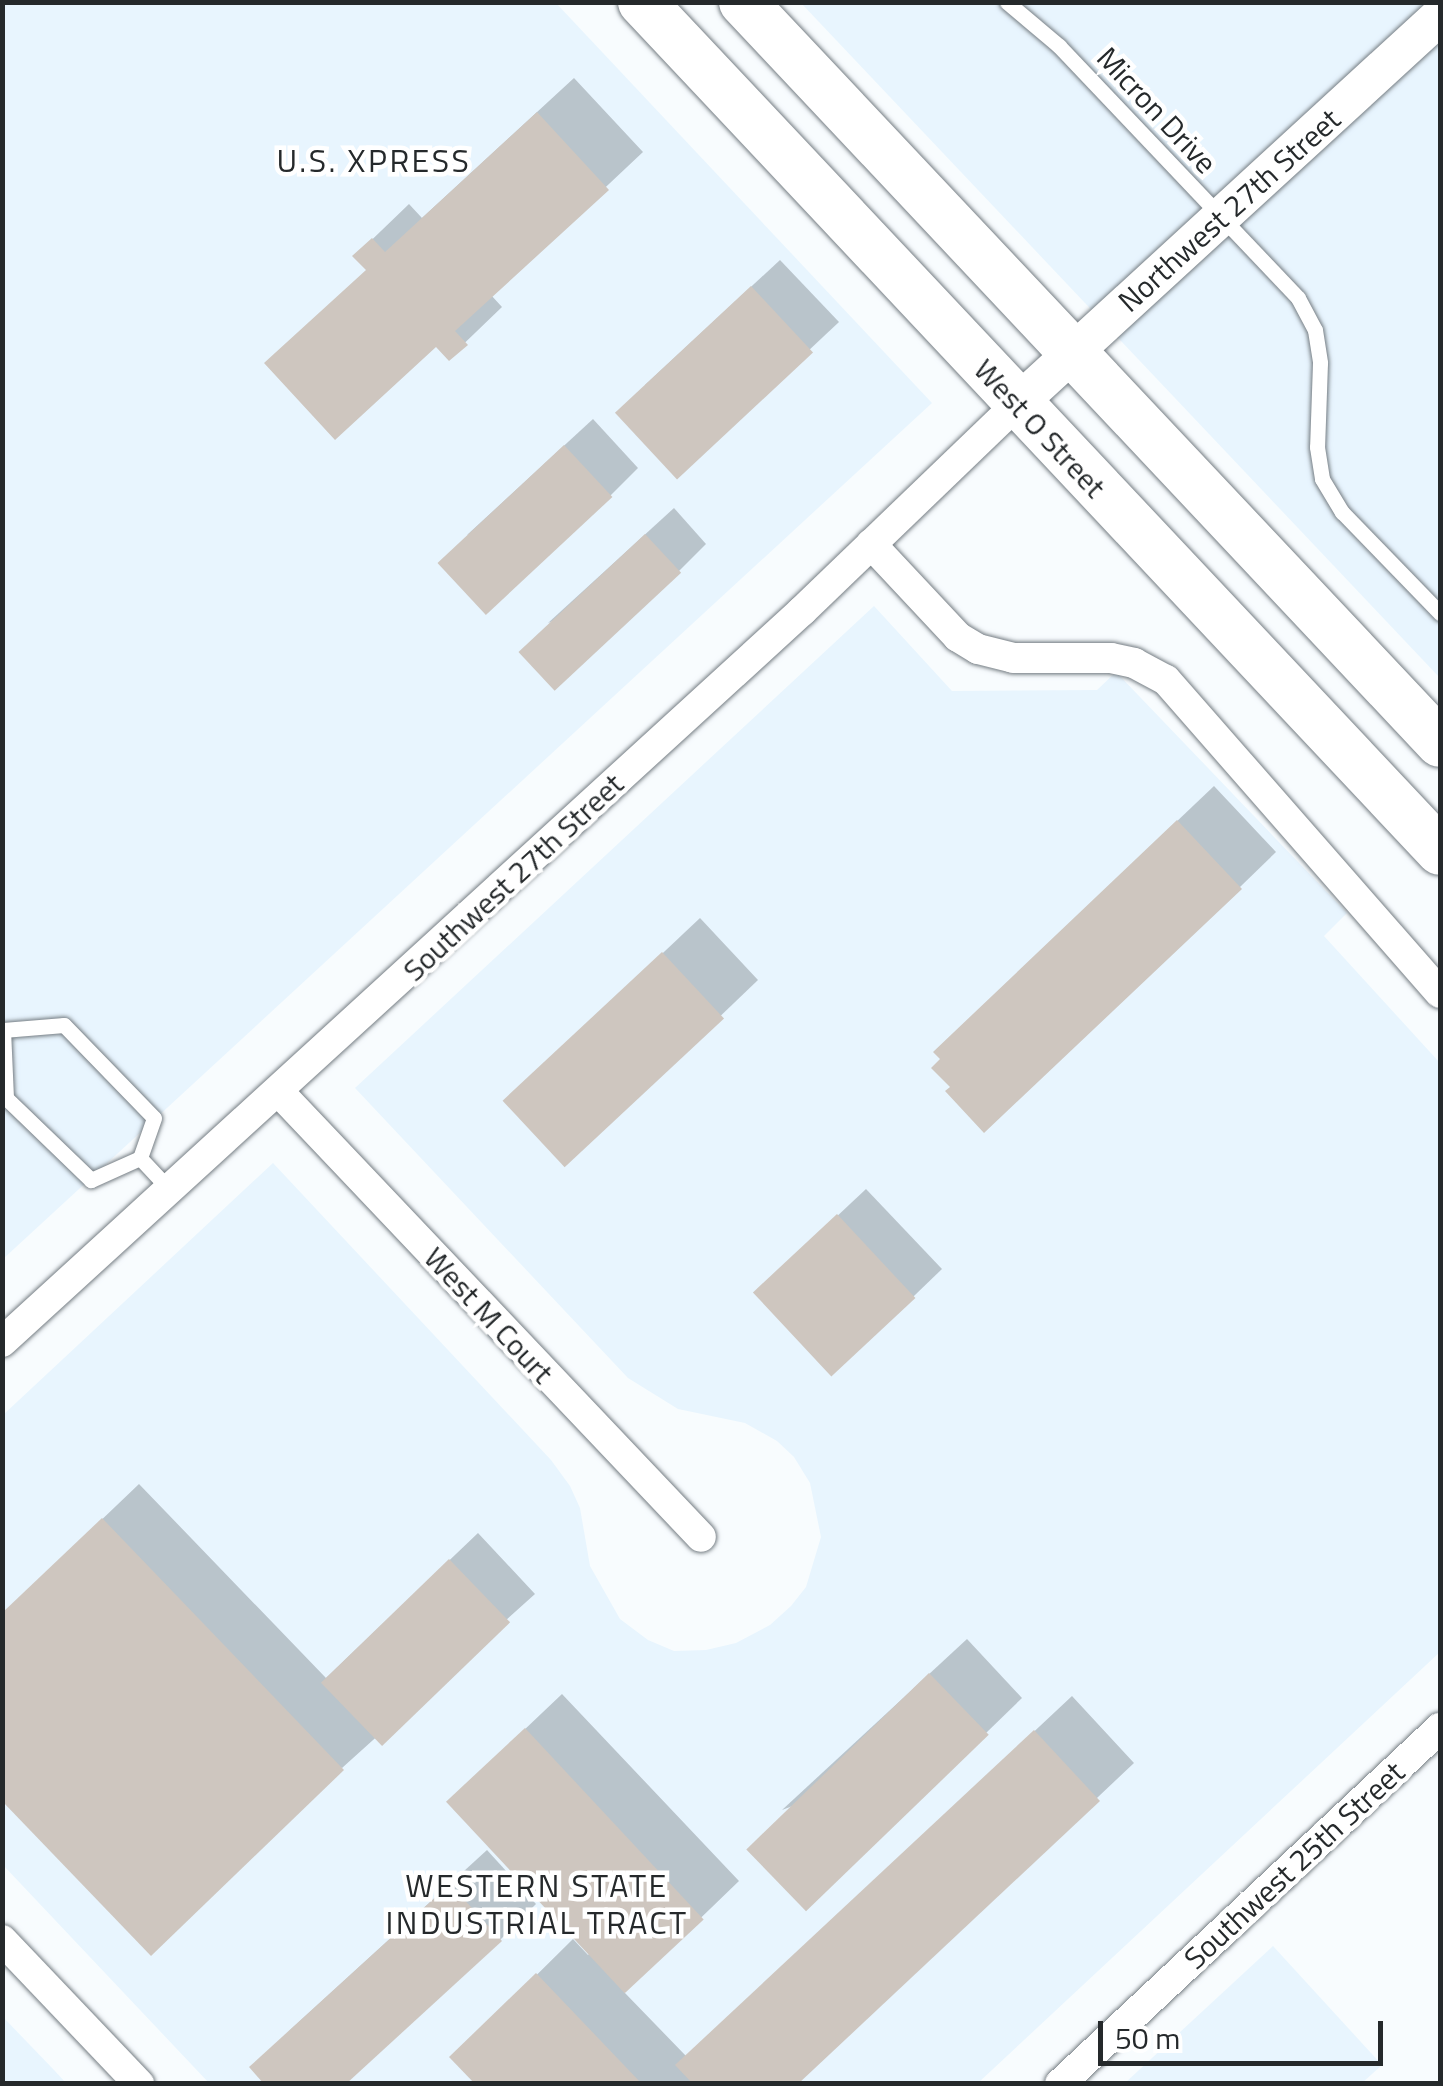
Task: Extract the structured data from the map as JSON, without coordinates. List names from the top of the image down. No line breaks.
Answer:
{"streets":{"main road":["West O Street"],"street":["Northwest 27th Street","Southwest 27th Street","West M Court","Southwest 25th Street"],"lane":["Micron Drive"]},"crossings":[["Micron Drive","Northwest 27th Street"],["Northwest 27th Street","West O Street"],["Northwest 27th Street","Southwest 27th Street"],["West O Street","Southwest 27th Street"],["Southwest 27th Street","West M Court"]],"districts":["U.S. XPRESS","WESTERN STATE INDUSTRIAL TRACT"],"scale_bar":"50 m"}
